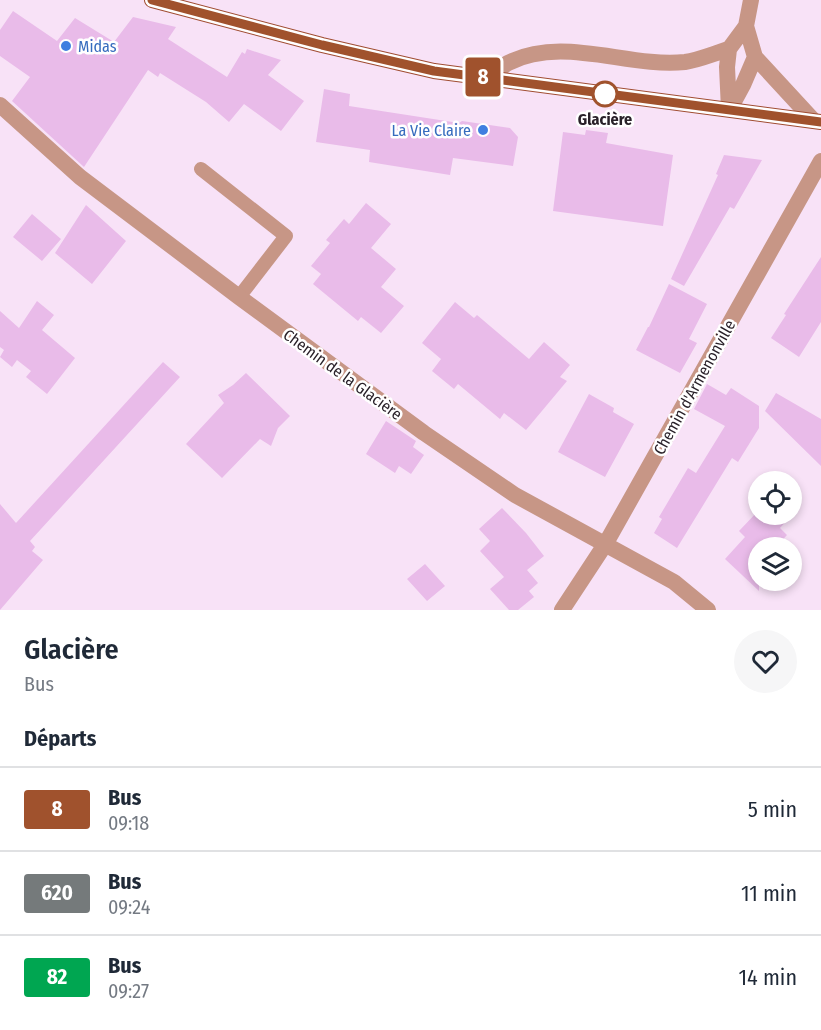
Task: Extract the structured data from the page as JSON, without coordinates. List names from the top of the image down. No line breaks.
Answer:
{"streets":{"street":["Chemin de la Glacière","Chemin d'Armenonville"]},"crossings":[["Chemin de la Glacière","Chemin d'Armenonville"]],"places":["Midas","Glacière","La Vie Claire"],"lines":["bus line 8"],"page":{"on_map":"8","heading":[["Glacière","Bus"],"Départs"],"list":[{"mark":"8","name":"Bus","note":"09:18","value":"5 min"},{"mark":"620","name":"Bus","note":"09:24","value":"11 min"},{"mark":"82","name":"Bus","note":"09:27","value":"14 min"}]}}
